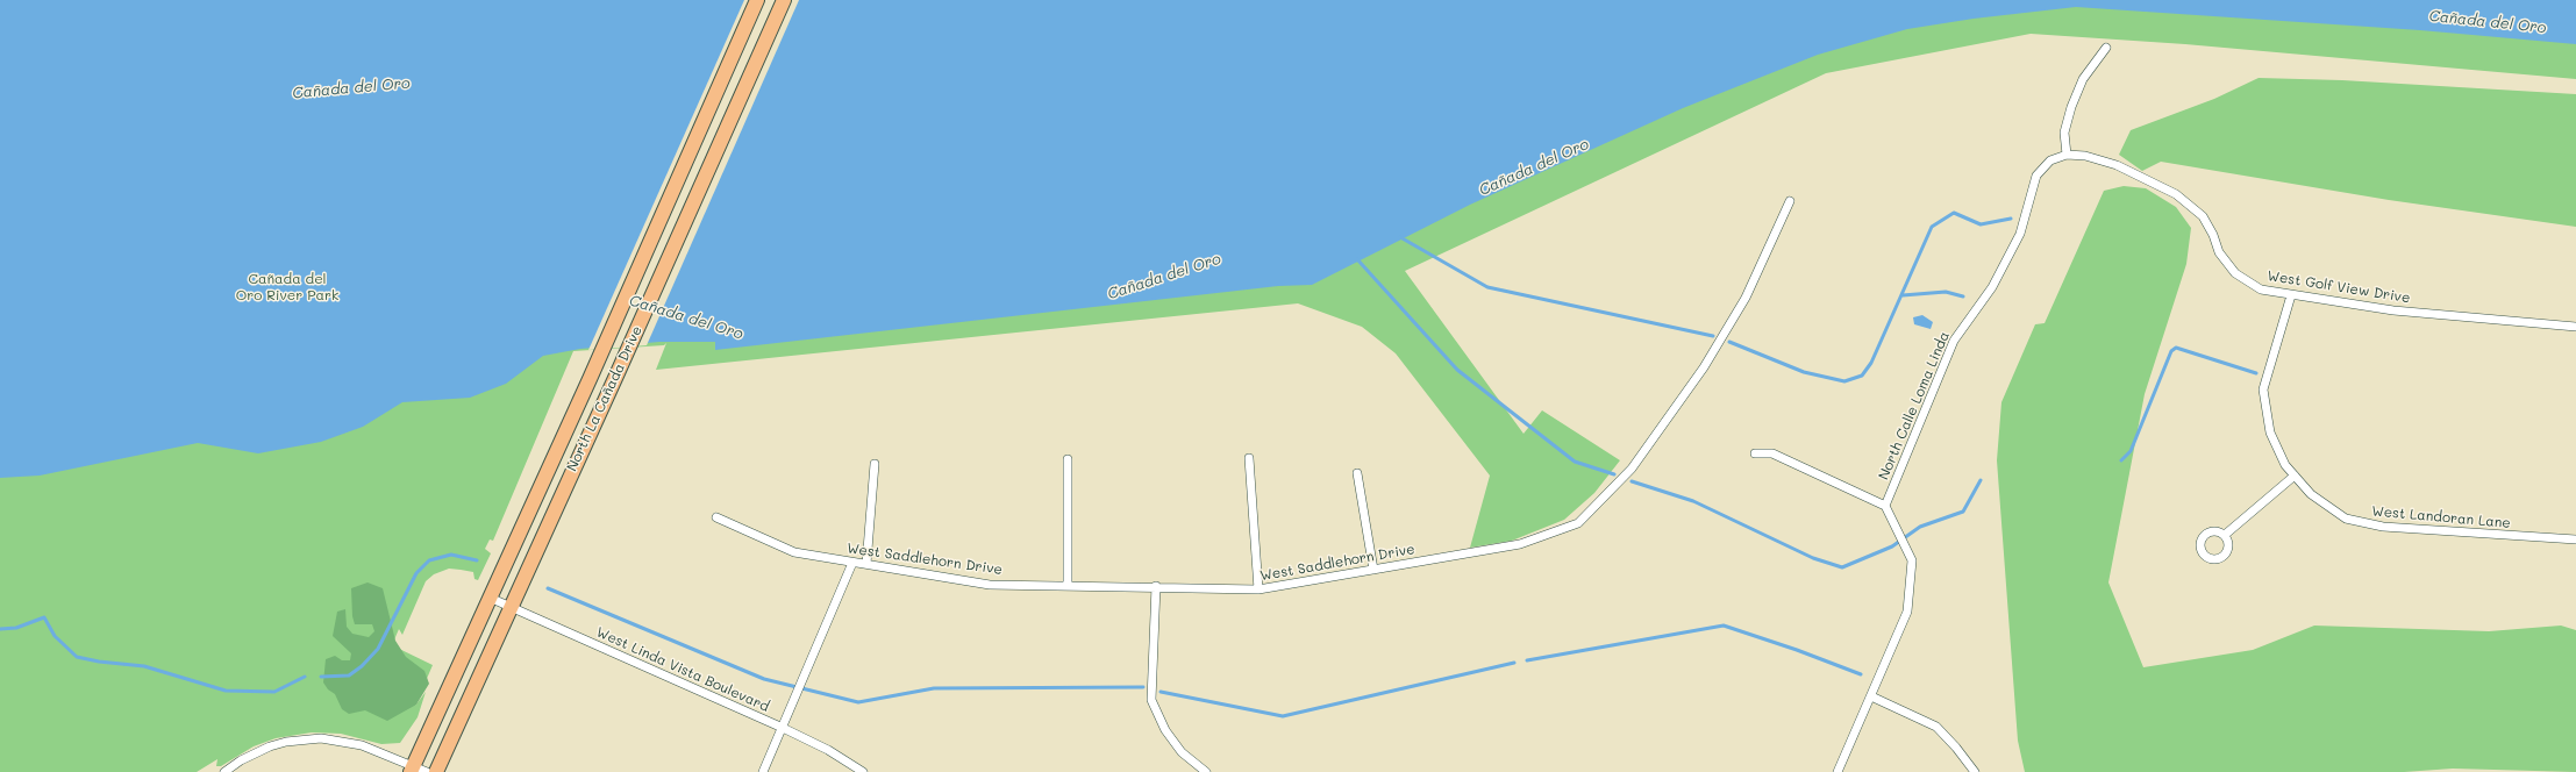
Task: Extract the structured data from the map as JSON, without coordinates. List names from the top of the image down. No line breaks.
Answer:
{"streets":{"main road":["North La Cañada Drive"],"street":["West Golf View Drive","North Calle Loma Linda","West Landoran Lane","West Saddlehorn Drive","West Linda Vista Boulevard"]},"crossings":[["West Golf View Drive","North Calle Loma Linda"],["West Golf View Drive","West Landoran Lane"],["North La Cañada Drive","West Linda Vista Boulevard"]],"water":["Cañada del Oro"],"parks":["Cañada del Oro River Park"]}
